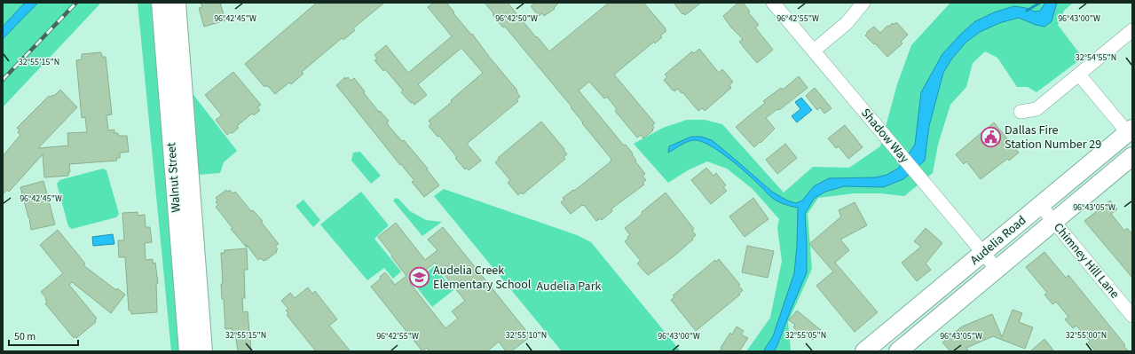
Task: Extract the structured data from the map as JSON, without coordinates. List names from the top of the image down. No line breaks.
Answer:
{"streets":{"main road":["Walnut Street","Audelia Road"],"street":["Shadow Way","Chimney Hill Lane"]},"crossings":[["Shadow Way","Audelia Road"],["Audelia Road","Chimney Hill Lane"]],"parks":["Audelia Park"],"places":{"public building":["Dallas Fire Station Number 29"],"school or university":["Audelia Creek Elementary School"]},"scale_bar":"50 m","coordinates":["96°42'55\"W","96°43'00\"W","96°42'45\"W","96°42'50\"W","32°54'55\"N","32°55'15\"N","96°43'05\"W","32°55'10\"N","32°55'05\"N","32°55'00\"N"]}
